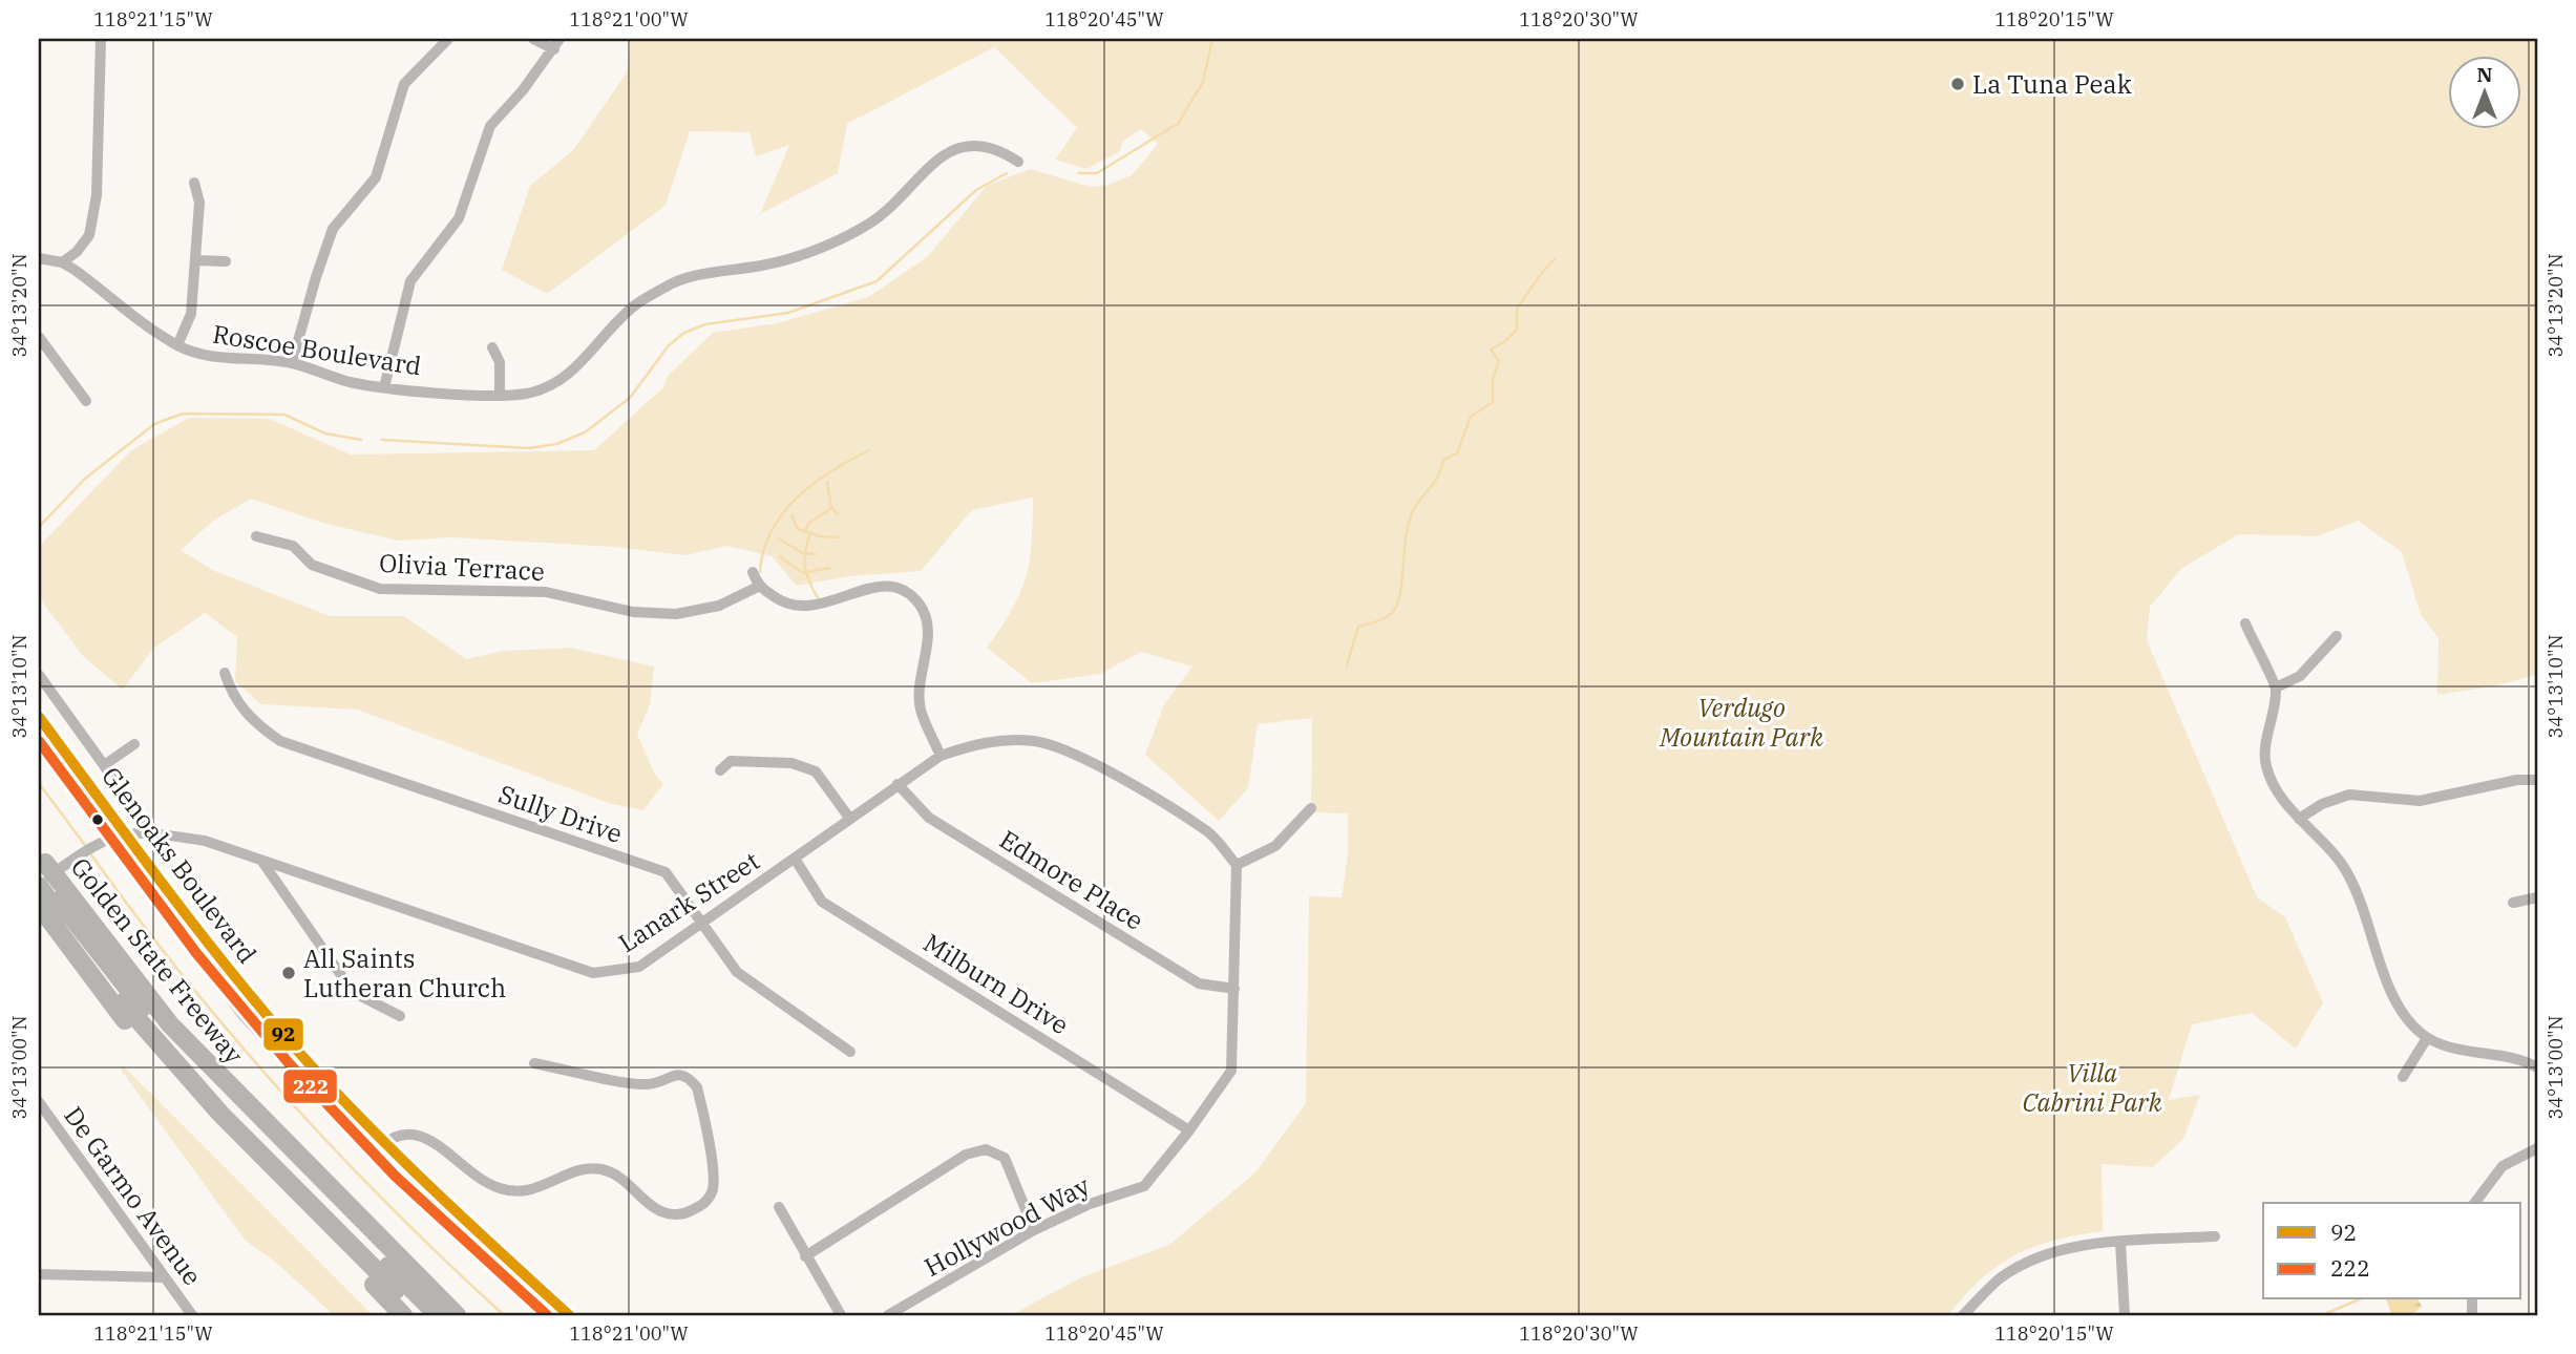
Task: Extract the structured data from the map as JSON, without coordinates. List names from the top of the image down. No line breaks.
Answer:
{"streets":{"highway":["Golden State Freeway"],"main road":["Glenoaks Boulevard"],"street":["Roscoe Boulevard","Olivia Terrace","Sully Drive","Edmore Place","Lanark Street","Milburn Drive","De Garmo Avenue","Hollywood Way"]},"crossings":[["Sully Drive","Lanark Street"],["Glenoaks Boulevard","Lanark Street"],["Edmore Place","Lanark Street"],["Edmore Place","Hollywood Way"],["Lanark Street","Golden State Freeway"],["Lanark Street","Milburn Drive"],["Lanark Street","Hollywood Way"],["Milburn Drive","Hollywood Way"]],"parks":["Verdugo Mountain Park","Villa Cabrini Park"],"places":["La Tuna Peak","All Saints Lutheran Church"],"lines":["transit line 92","transit line 222"],"legend":["92","222"],"north":"top","coordinates":["118°21'15\"W","118°21'00\"W","118°20'45\"W","118°20'30\"W","118°20'15\"W","34°13'20\"N","34°13'10\"N","34°13'00\"N"]}
